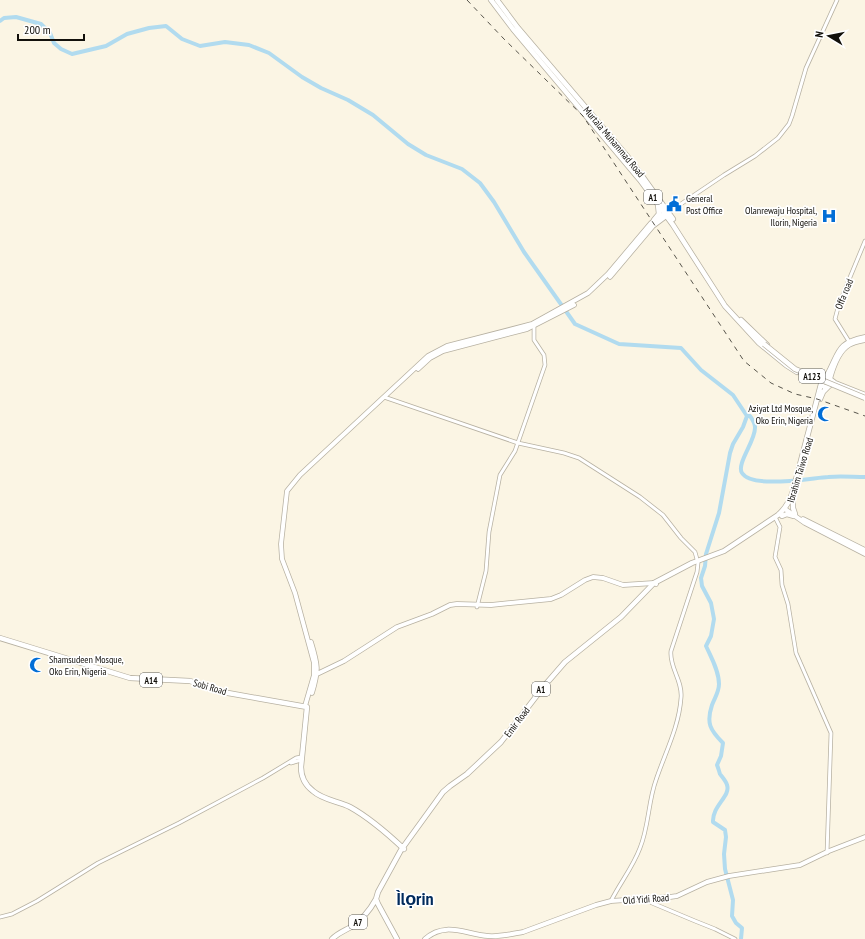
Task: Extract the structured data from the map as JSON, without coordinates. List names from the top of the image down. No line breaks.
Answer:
{"streets":{"highway":["Murtala Muhammad Road","A1","A123","Ibrahim Taiwo Road","A14","Sobi Road","Emir Road","A7"],"main road":["Old Yidi Road"],"street":["Offa road"]},"crossings":[["Murtala Muhammad Road","A1"],["Murtala Muhammad Road","A123"],["Murtala Muhammad Road","Ibrahim Taiwo Road"],["A1","A123"],["A1","Ibrahim Taiwo Road"],["A123","Ibrahim Taiwo Road"],["Ibrahim Taiwo Road","Emir Road"],["Emir Road","A7"]],"districts":["Ìlọrin"],"places":{"public building":["General Post Office"],"hospital":["Olanrewaju Hospital, Ilorin, Nigeria"],"mosque":["Aziyat Ltd Mosque, Oko Erin, Nigeria","Shamsudeen Mosque, Oko Erin, Nigeria"]},"scale_bar":"200 m","north":"left"}
